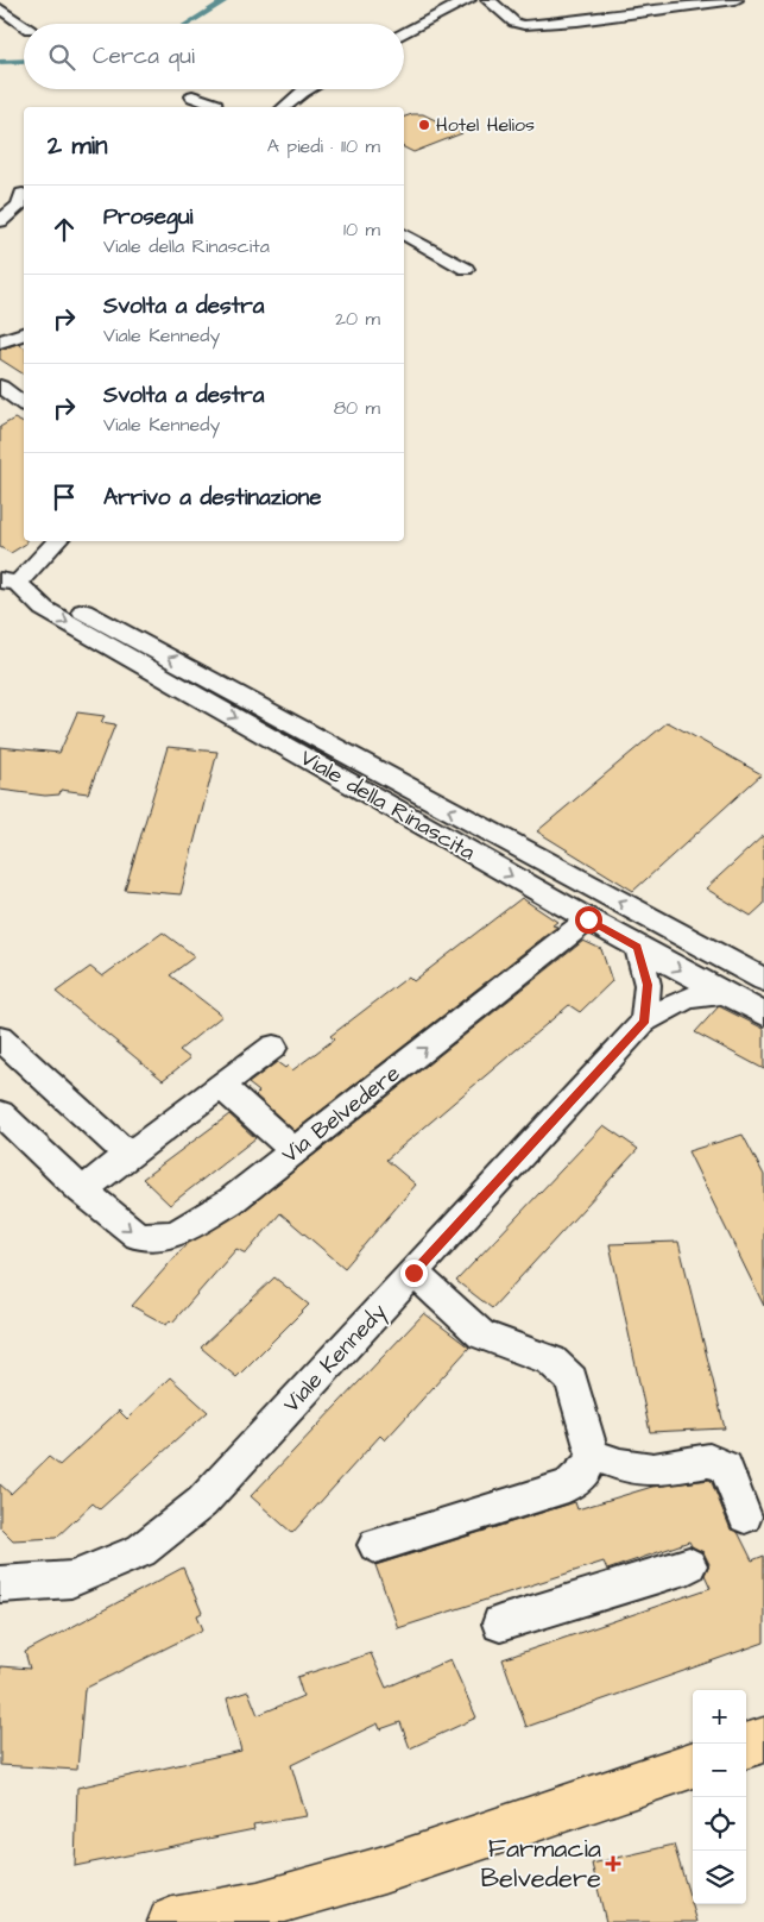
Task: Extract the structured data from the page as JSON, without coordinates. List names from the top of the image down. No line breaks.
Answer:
{"streets":{"street":["Viale della Rinascita","Via Belvedere","Viale Kennedy"]},"crossings":[["Viale della Rinascita","Via Belvedere"],["Viale della Rinascita","Viale Kennedy"]],"places":{"other":["Hotel Helios"],"health":["Farmacia Belvedere"]},"page":{"search":"Cerca qui","heading":["2 min","A piedi · 110 m"],"list":[["Prosegui","Viale della Rinascita","10 m"],["Svolta a destra","Viale Kennedy","20 m"],["Svolta a destra","Viale Kennedy","80 m"],"Arrivo a destinazione"],"map_buttons":["+","−"]}}
